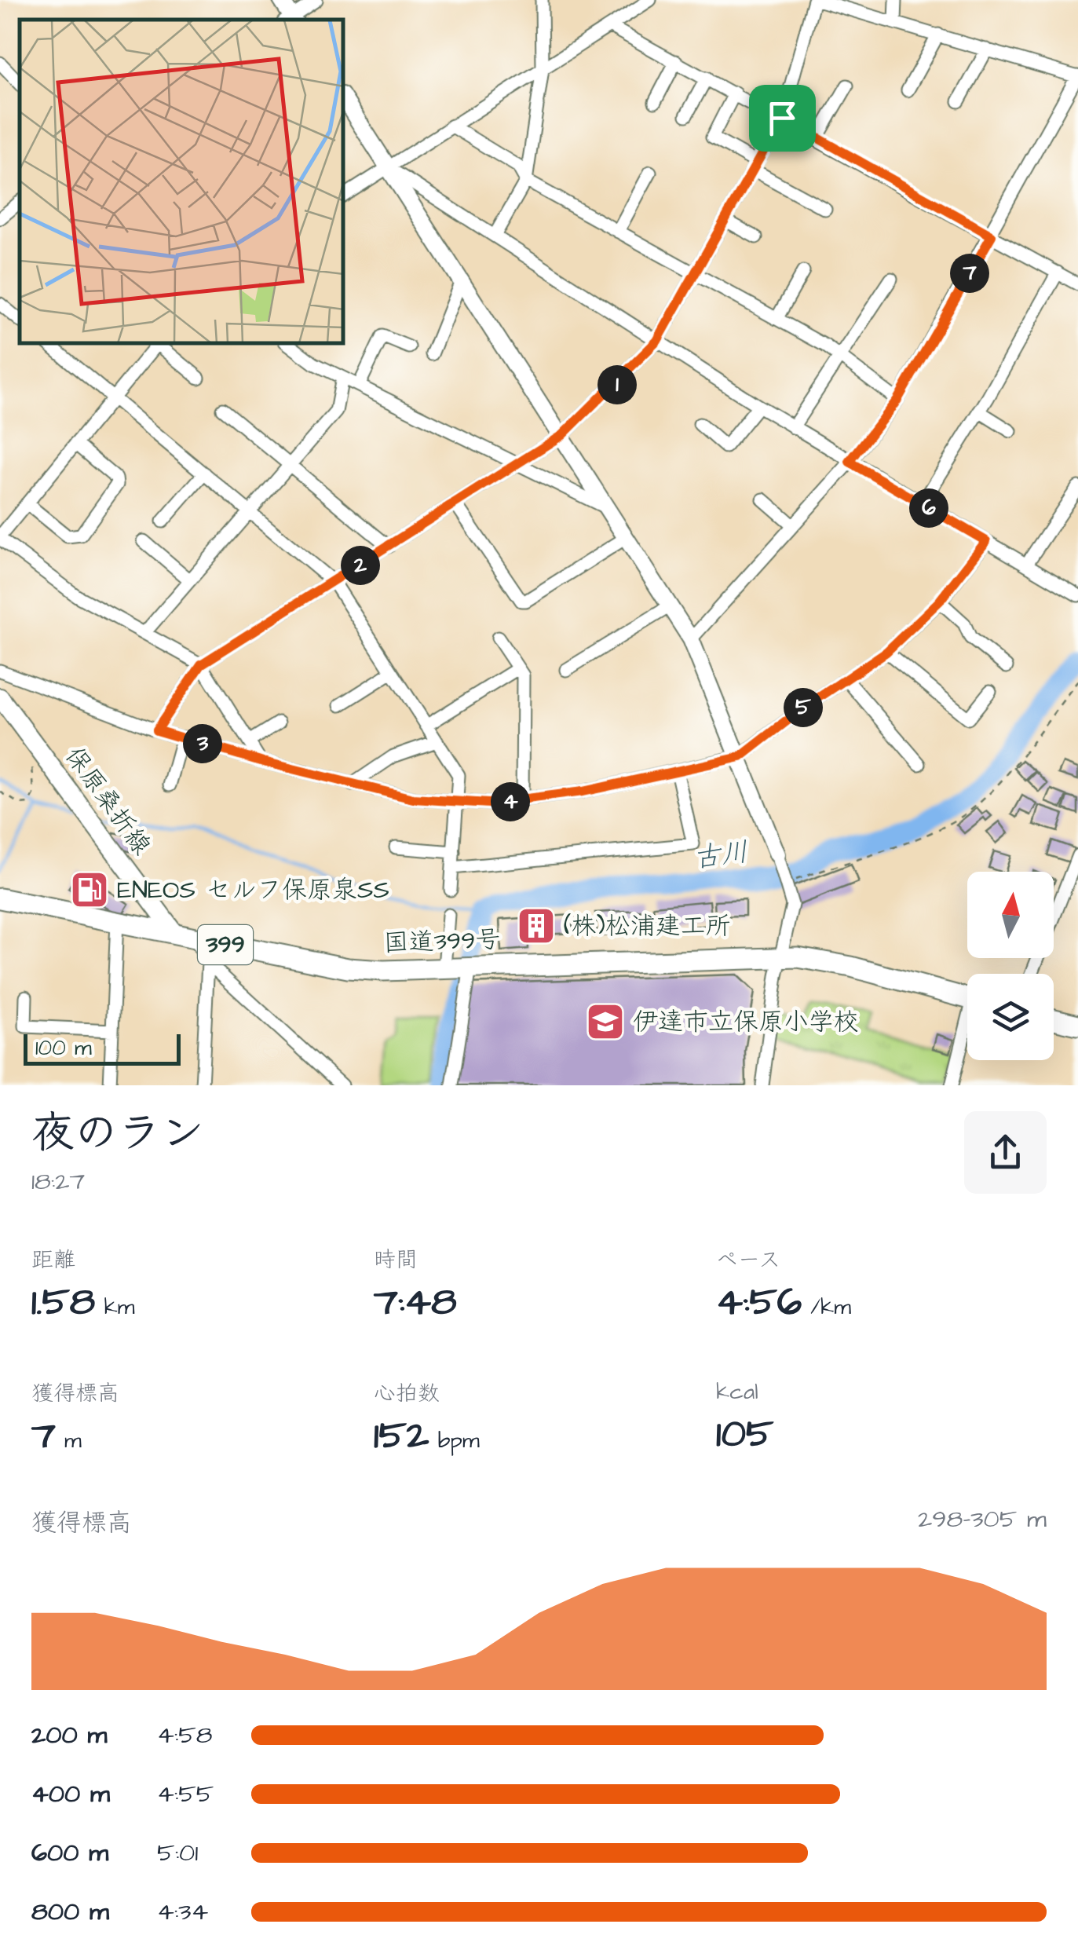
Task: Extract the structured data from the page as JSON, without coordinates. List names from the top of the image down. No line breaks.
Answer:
{"streets":{"highway":["国道399号","399"],"main road":["保原桑折線"]},"crossings":[["保原桑折線","国道399号"]],"water":["古川"],"places":{"fuel station":["ENEOS セルフ保原泉SS"],"building":["(株)松浦建工所"],"school or university":["伊達市立保原小学校"]},"scale_bar":"100 m","north":"top","page":{"pins":["7","1","6","2","5","3","4"],"scale":"100 m","heading":["夜のラン","18:27"],"stats":[["距離","1.58 km"],["時間","7:48"],["ペース","4:56 /km"],["獲得標高","7 m"],["心拍数","152 bpm"],["kcal","105"]],"chart":["獲得標高","298–305 m"],"list":[{"name":"200 m","note":"4:58"},{"name":"400 m","note":"4:55"},{"name":"600 m","note":"5:01"},{"name":"800 m","note":"4:34"}]}}
